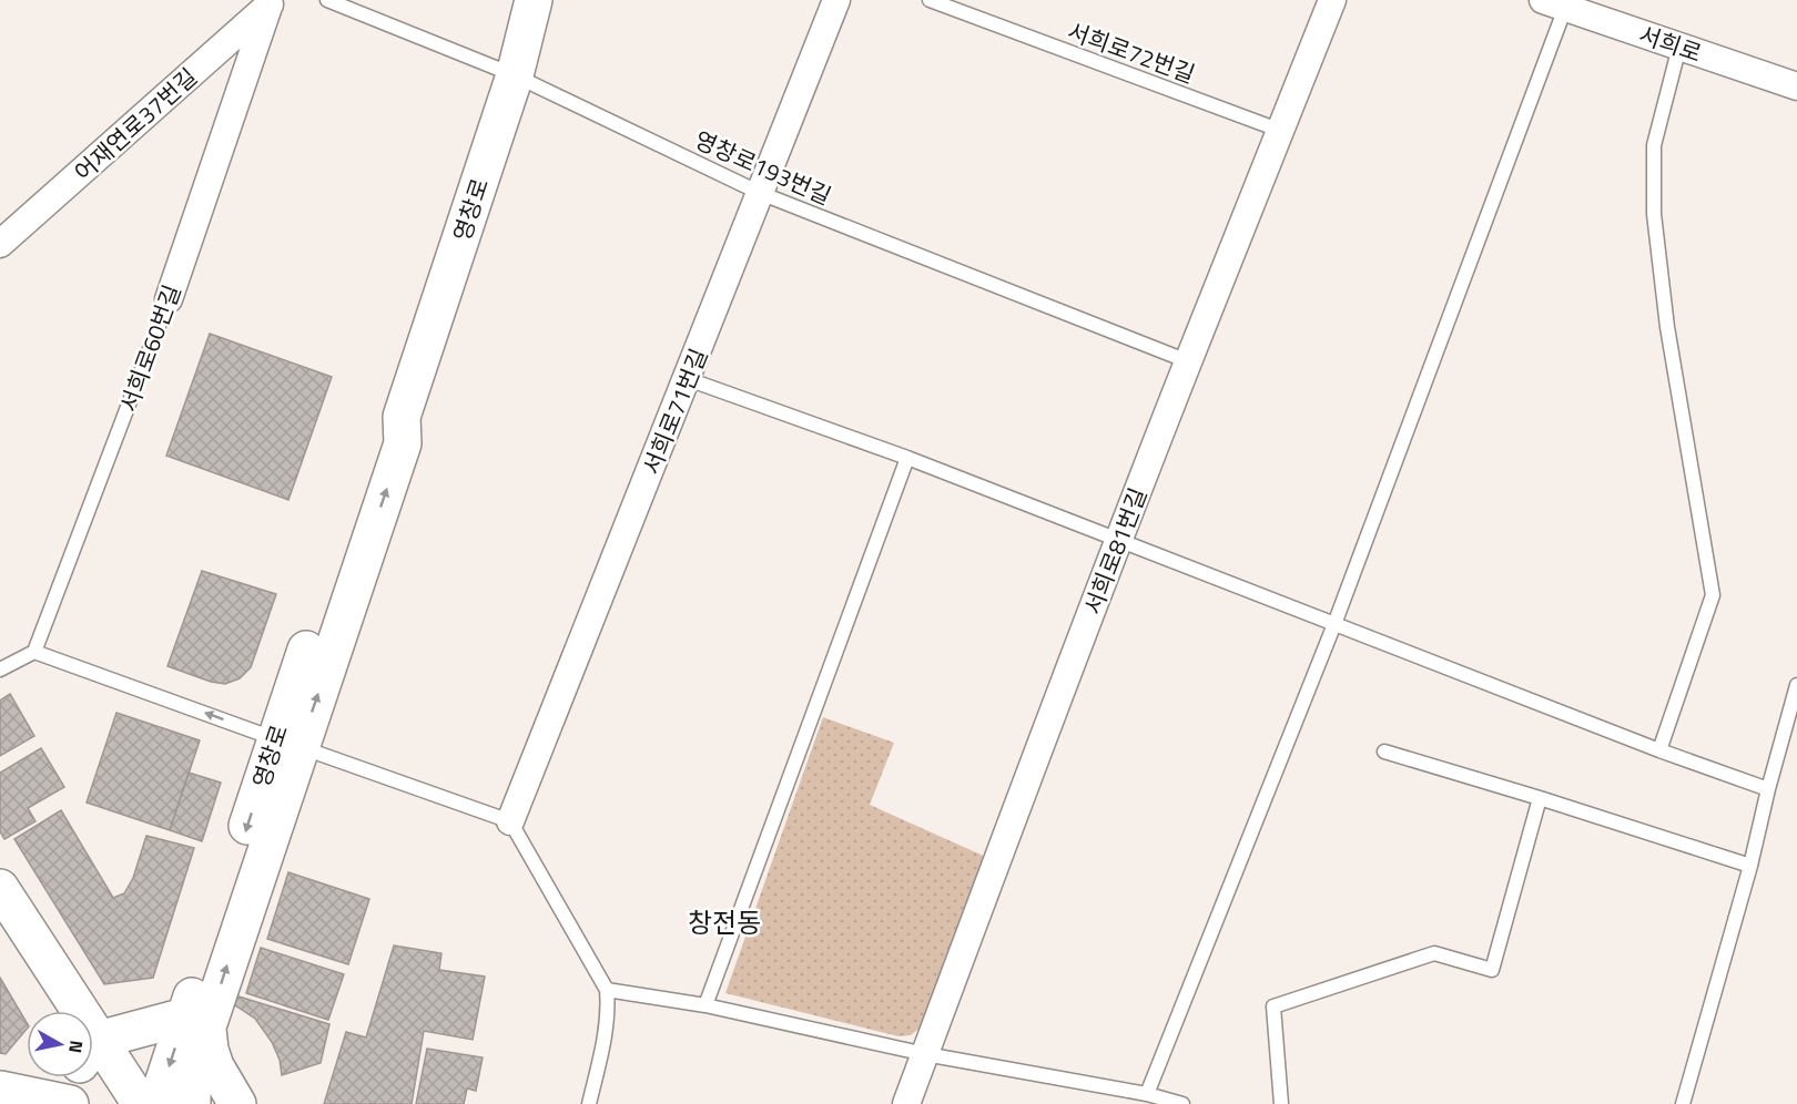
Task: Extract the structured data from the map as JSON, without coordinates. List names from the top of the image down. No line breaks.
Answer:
{"streets":{"street":["서희로","어재연로37번길","영창로","서희로60번길","서희로71번길","서희로81번길"],"lane":["서희로72번길","영창로193번길"]},"crossings":[["서희로72번길","서희로81번길"],["어재연로37번길","서희로60번길"],["영창로193번길","영창로"],["영창로193번길","서희로71번길"],["영창로193번길","서희로81번길"]],"districts":["창전동"],"north":"right"}
